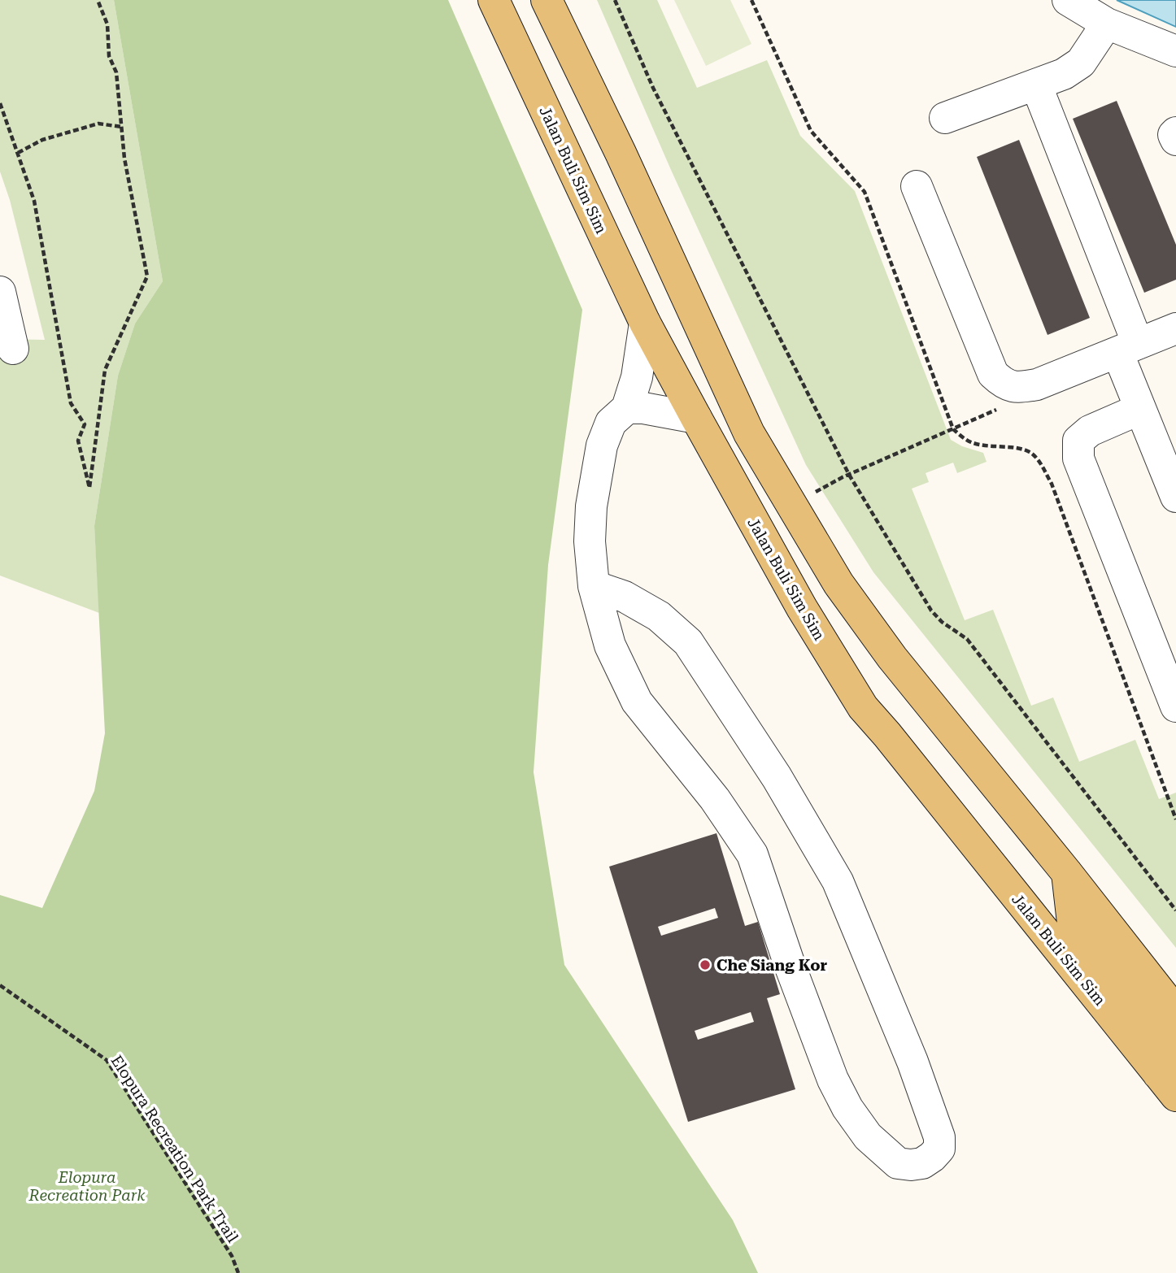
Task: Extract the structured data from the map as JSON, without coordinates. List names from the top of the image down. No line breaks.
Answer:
{"streets":{"main road":["Jalan Buli Sim Sim"],"path":["Elopura Recreation Park Trail"]},"parks":["Elopura Recreation Park"],"places":["Che Siang Kor"]}
